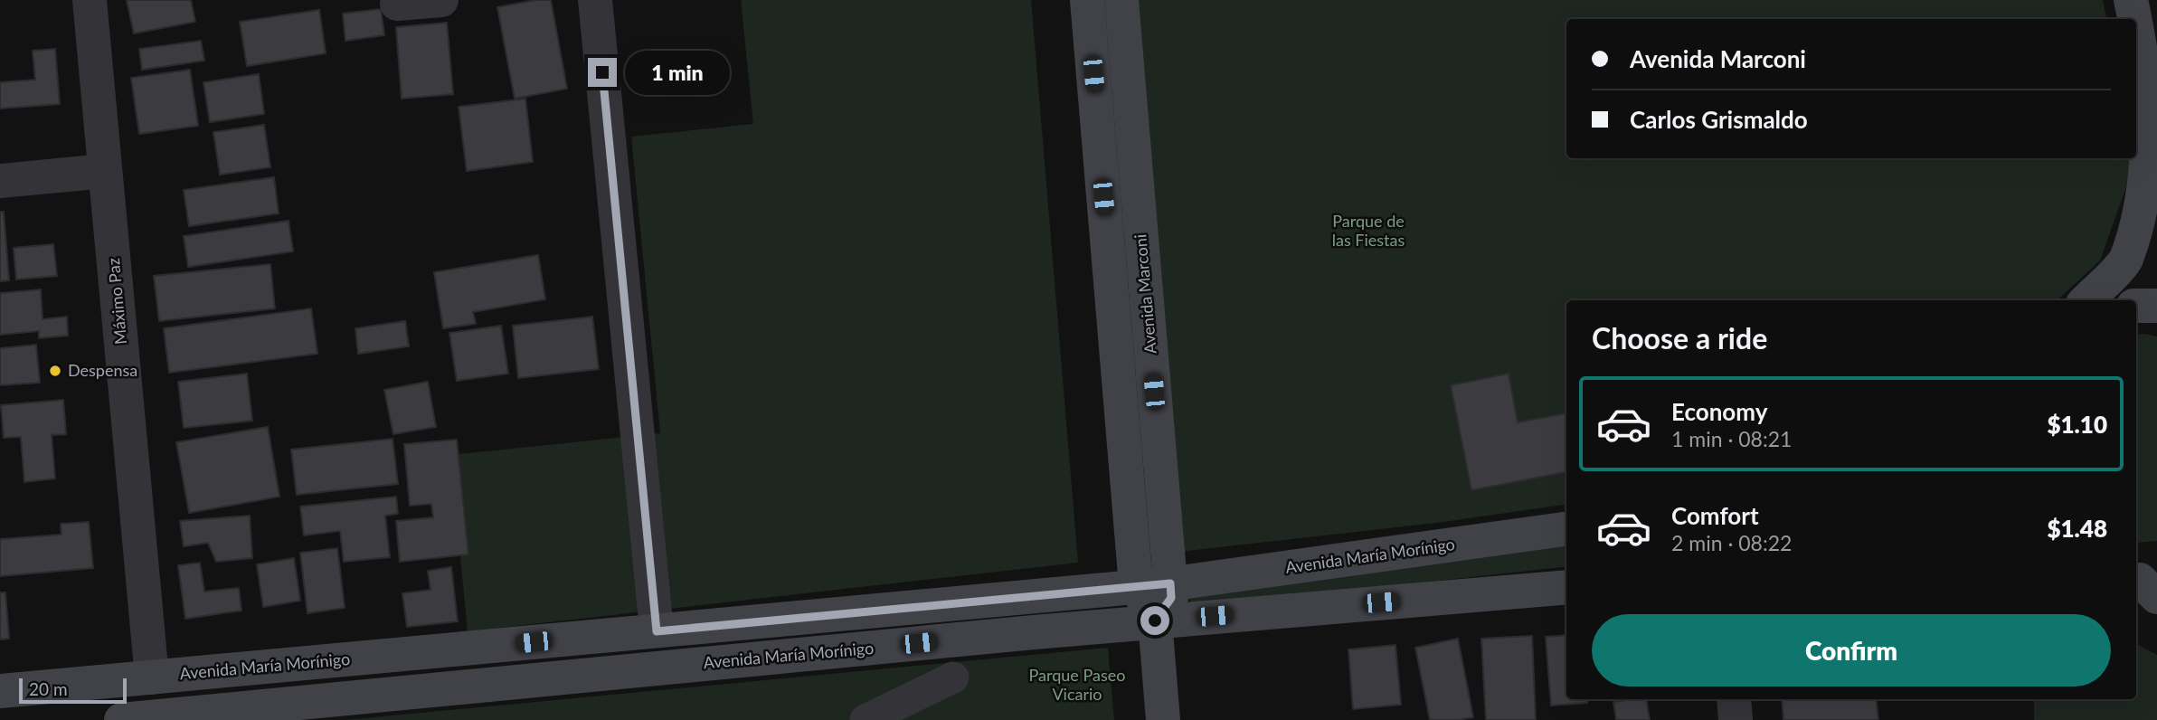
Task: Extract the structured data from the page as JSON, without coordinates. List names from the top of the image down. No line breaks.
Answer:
{"streets":{"main road":["Avenida Marconi","Avenida María Morínigo"],"street":["Máximo Paz"]},"crossings":[["Avenida Marconi","Avenida María Morínigo"],["Máximo Paz","Avenida María Morínigo"]],"parks":["Parque de las Fiestas","Parque Paseo Vicario"],"places":["Despensa"],"scale_bar":"20 m","page":{"banner":["Avenida Marconi","Carlos Grismaldo"],"bubble":"1 min","heading":"Choose a ride","list":[{"name":"Economy","note":"1 min · 08:21","value":"$1.10"},{"name":"Comfort","note":"2 min · 08:22","value":"$1.48"}],"buttons":"Confirm","scale":"20 m"}}
